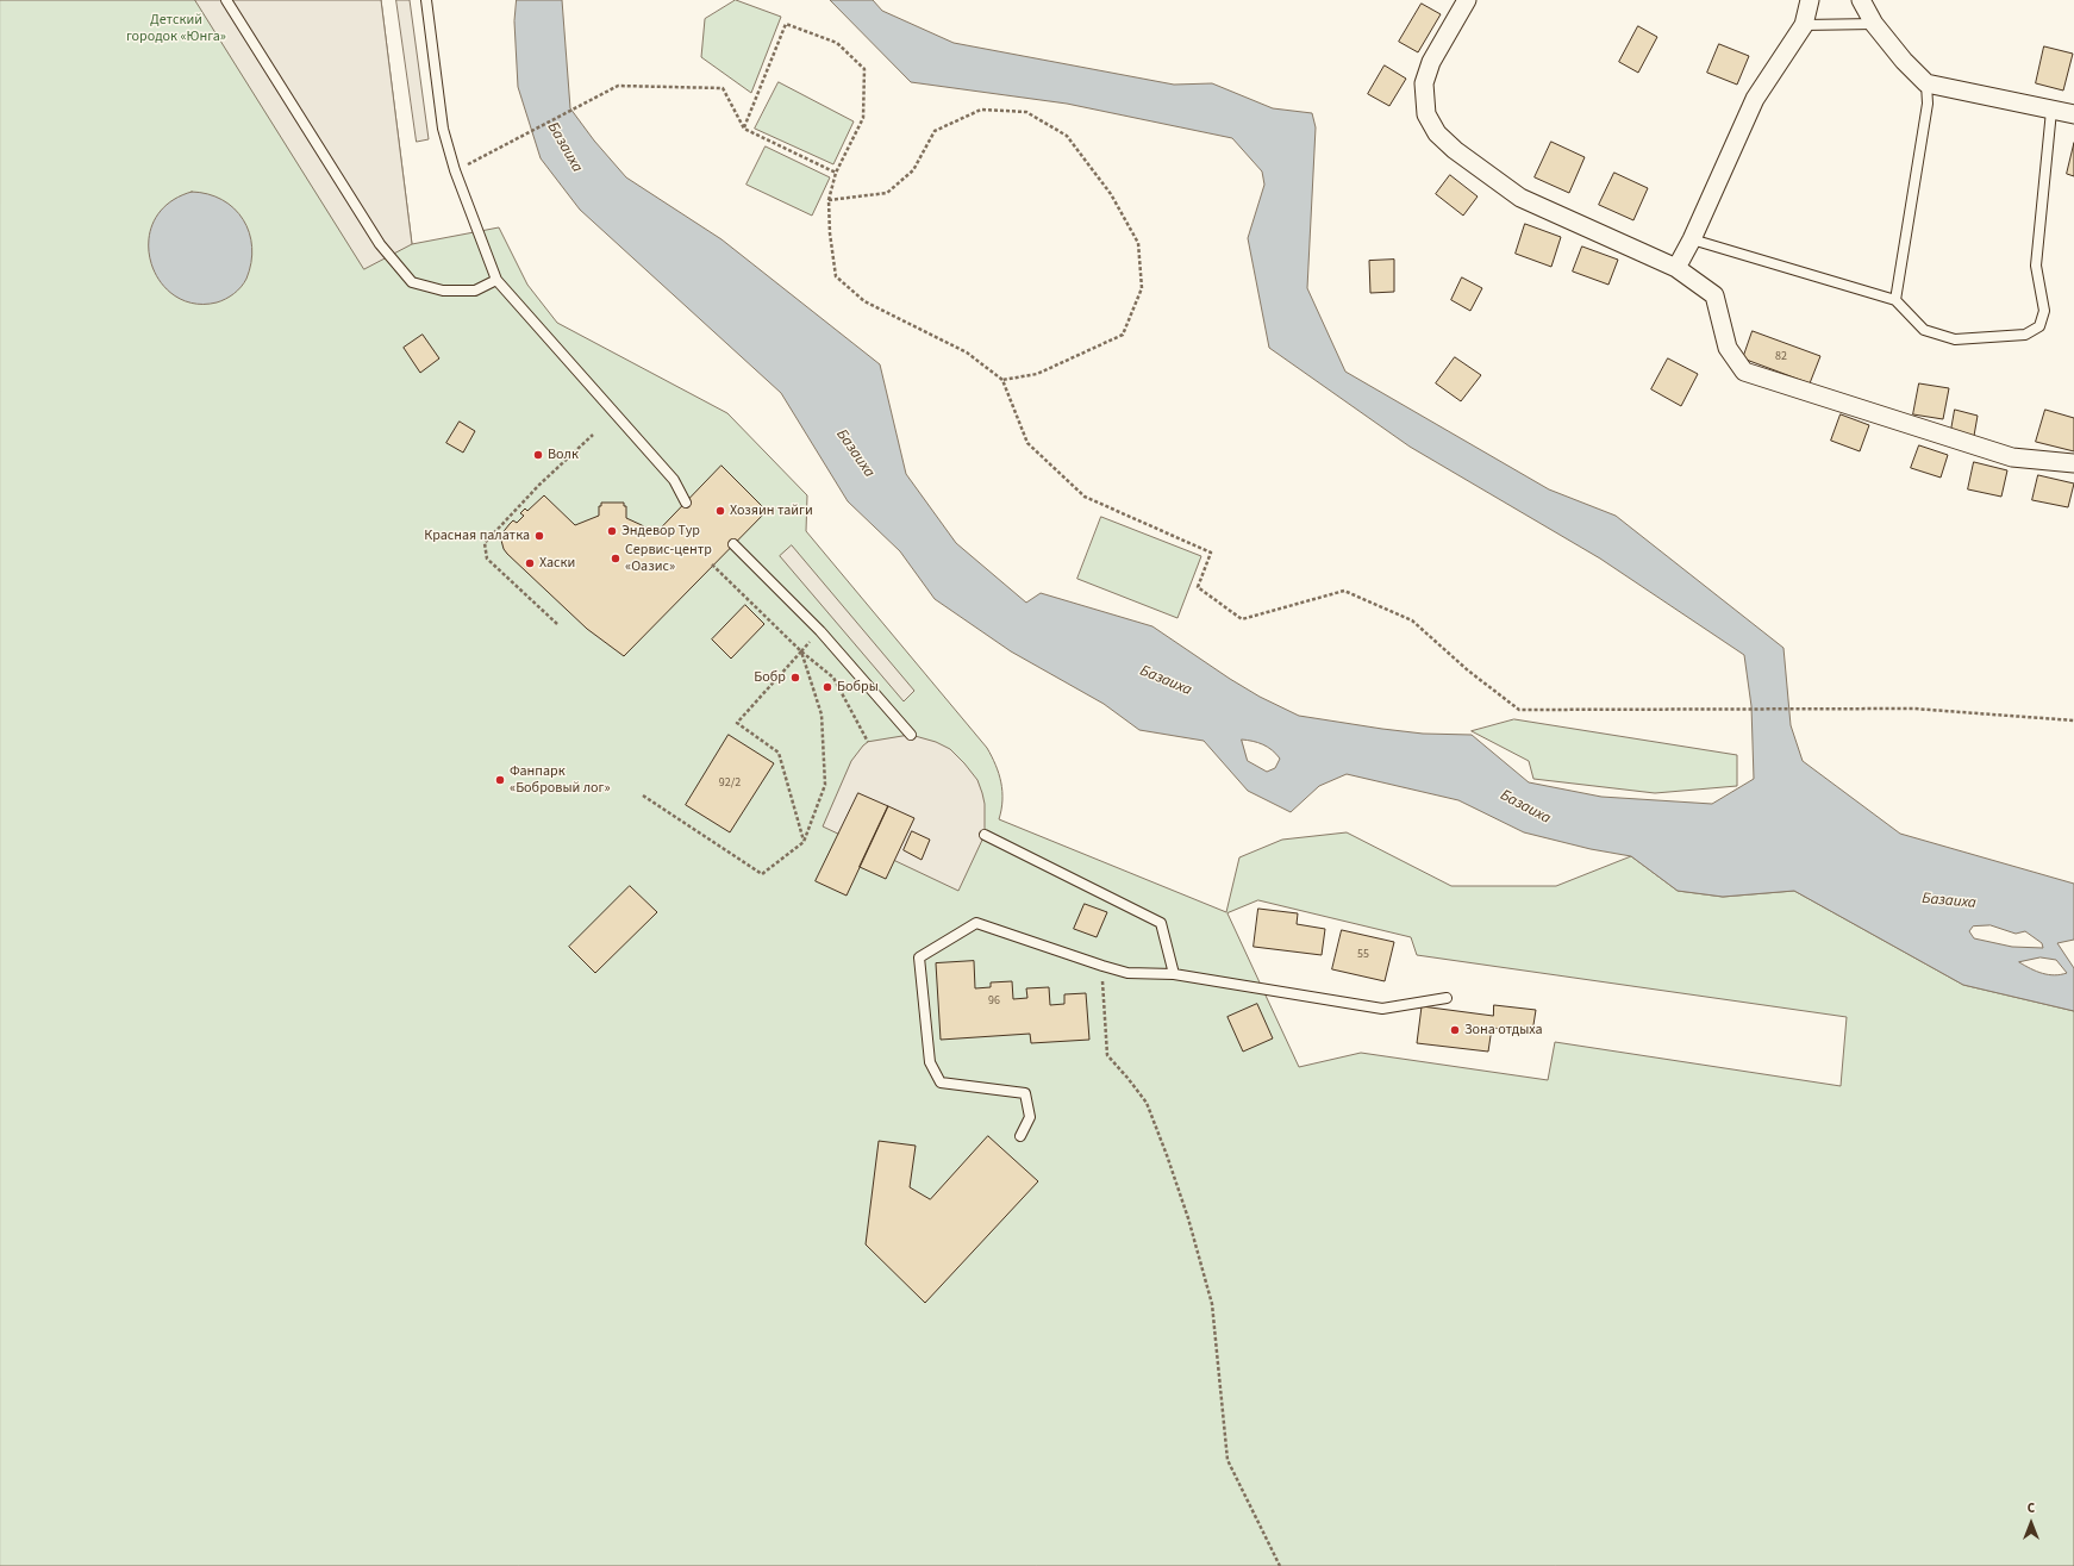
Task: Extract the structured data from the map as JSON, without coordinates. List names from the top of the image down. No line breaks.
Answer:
{"water":["Базаиха"],"parks":["Детский городок «Юнга»"],"places":["Волк","Хозяин тайги","Эндевор Тур","Красная палатка","Сервис-центр «Оазис»","Хаски","Бобр","Бобры","Фанпарк «Бобровый лог»","Зона отдыха"],"house_numbers":["82","92/2","55","96"],"north":"top"}
